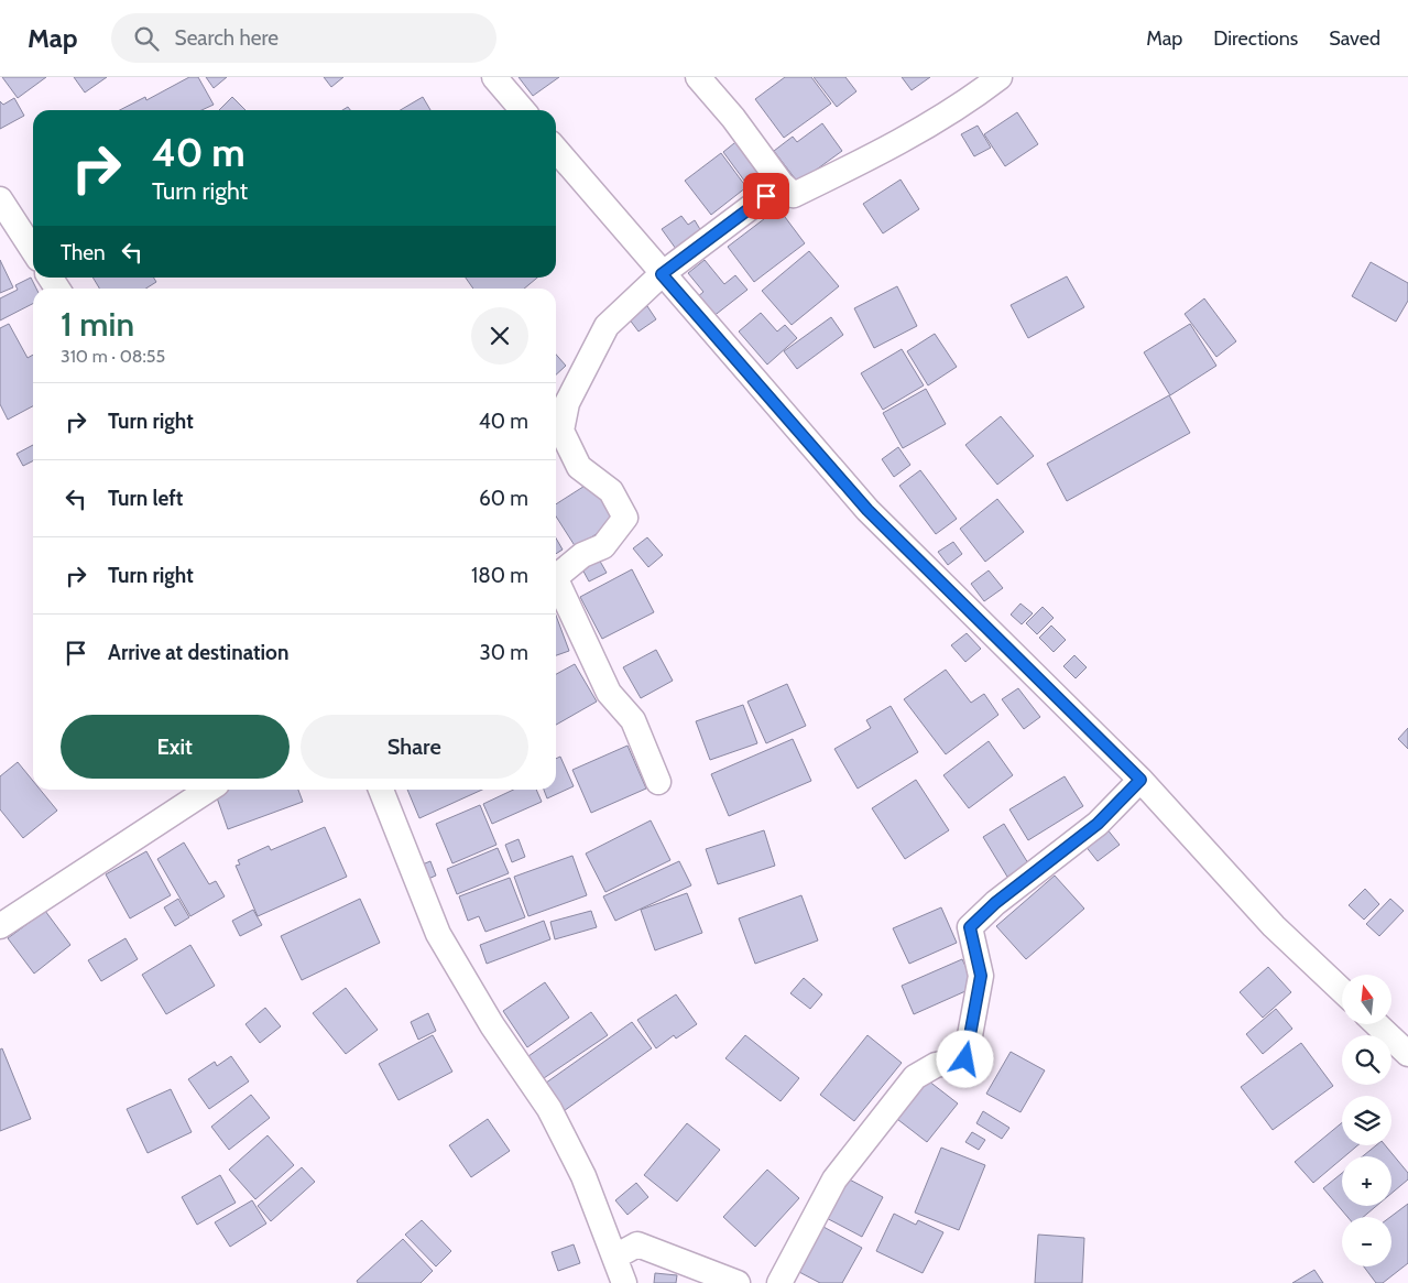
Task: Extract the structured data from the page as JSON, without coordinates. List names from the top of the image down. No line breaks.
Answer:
{"north":"top","page":{"header":"Map","search":"Search here","nav":["Map","Directions","Saved"],"turn":["40 m","Turn right"],"then":"Then","heading":["1 min","310 m · 08:55"],"list":[{"name":"Turn right","value":"40 m"},{"name":"Turn left","value":"60 m"},{"name":"Turn right","value":"180 m"},{"name":"Arrive at destination","value":"30 m"}],"buttons":["Exit","Share"],"map_buttons":["+","−"]}}
